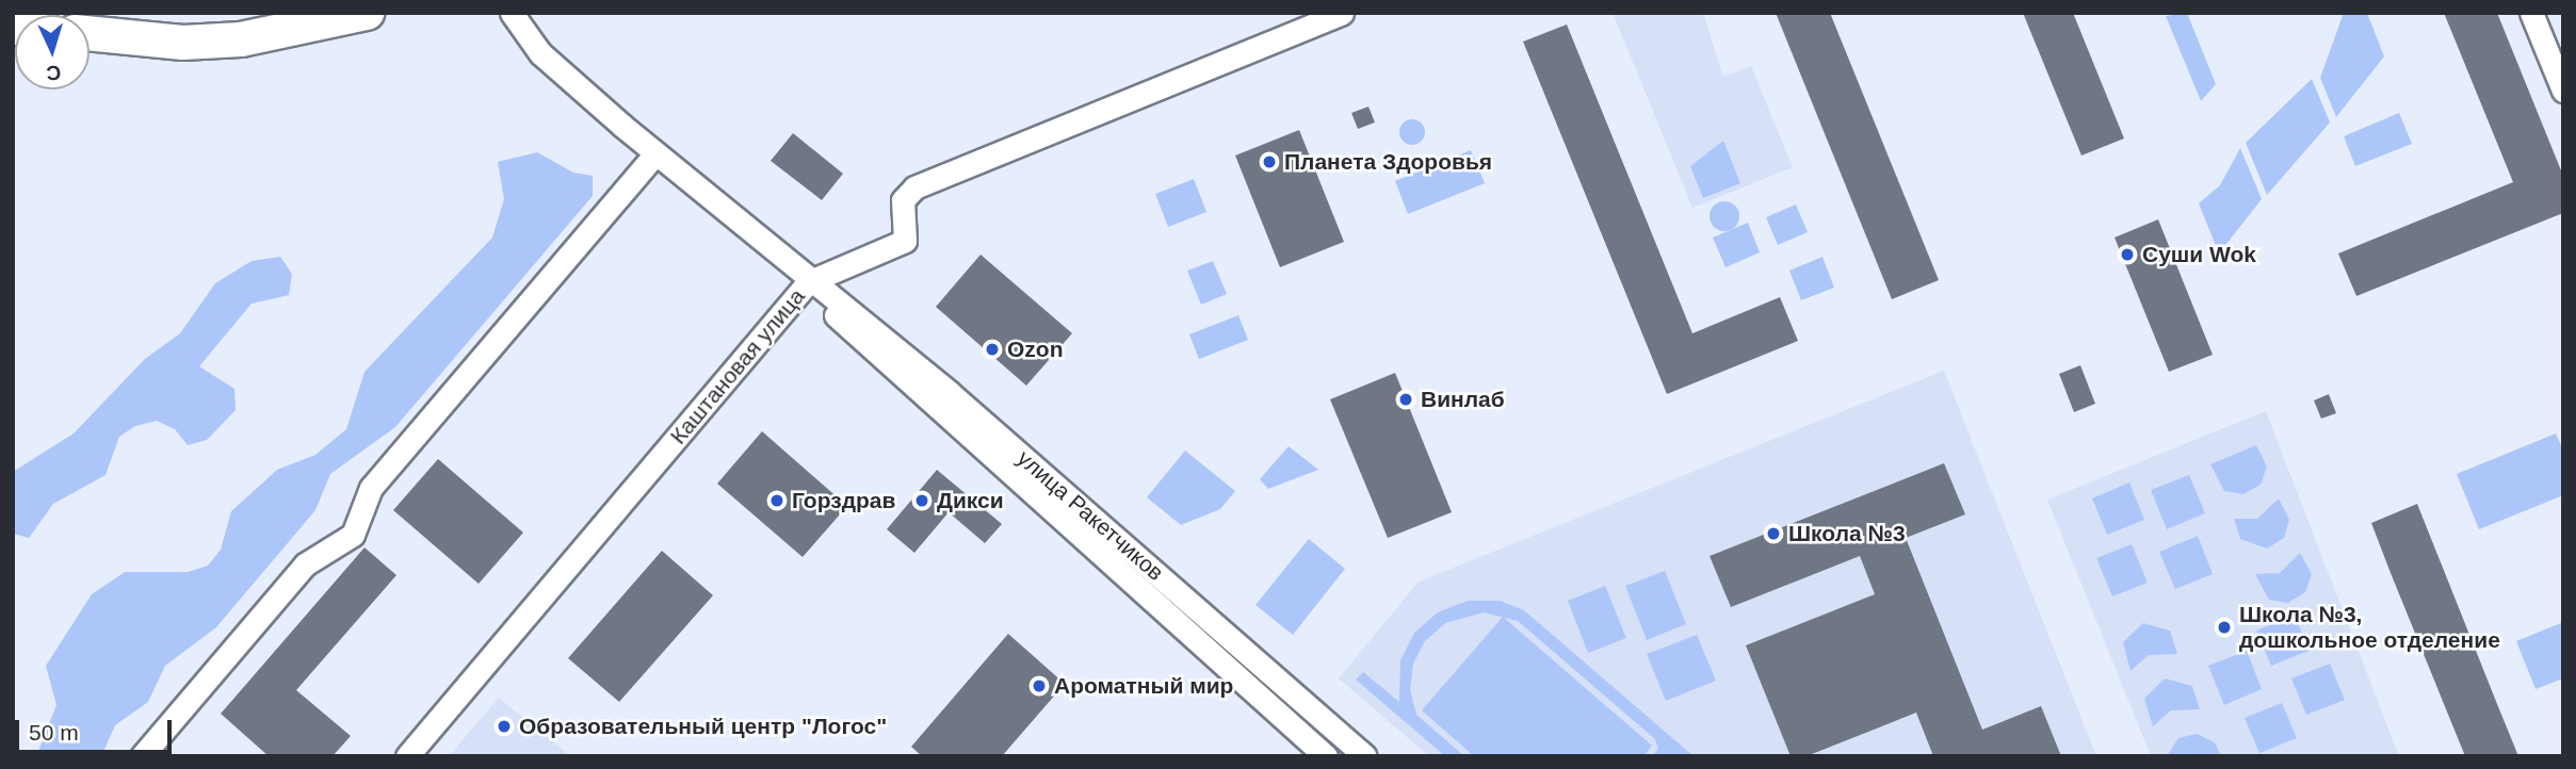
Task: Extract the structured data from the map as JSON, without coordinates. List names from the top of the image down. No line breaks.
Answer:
{"streets":{"street":["Каштановая улица","улица Ракетчиков"]},"crossings":[["Каштановая улица","улица Ракетчиков"]],"places":["Планета Здоровья","Суши Wok","Ozon","Винлаб","Горздрав","Дикси","Школа №3","Школа №3, дошкольное отделение","Ароматный мир","Образовательный центр \"Логос\""],"scale_bar":"50 m","north":"bottom"}
